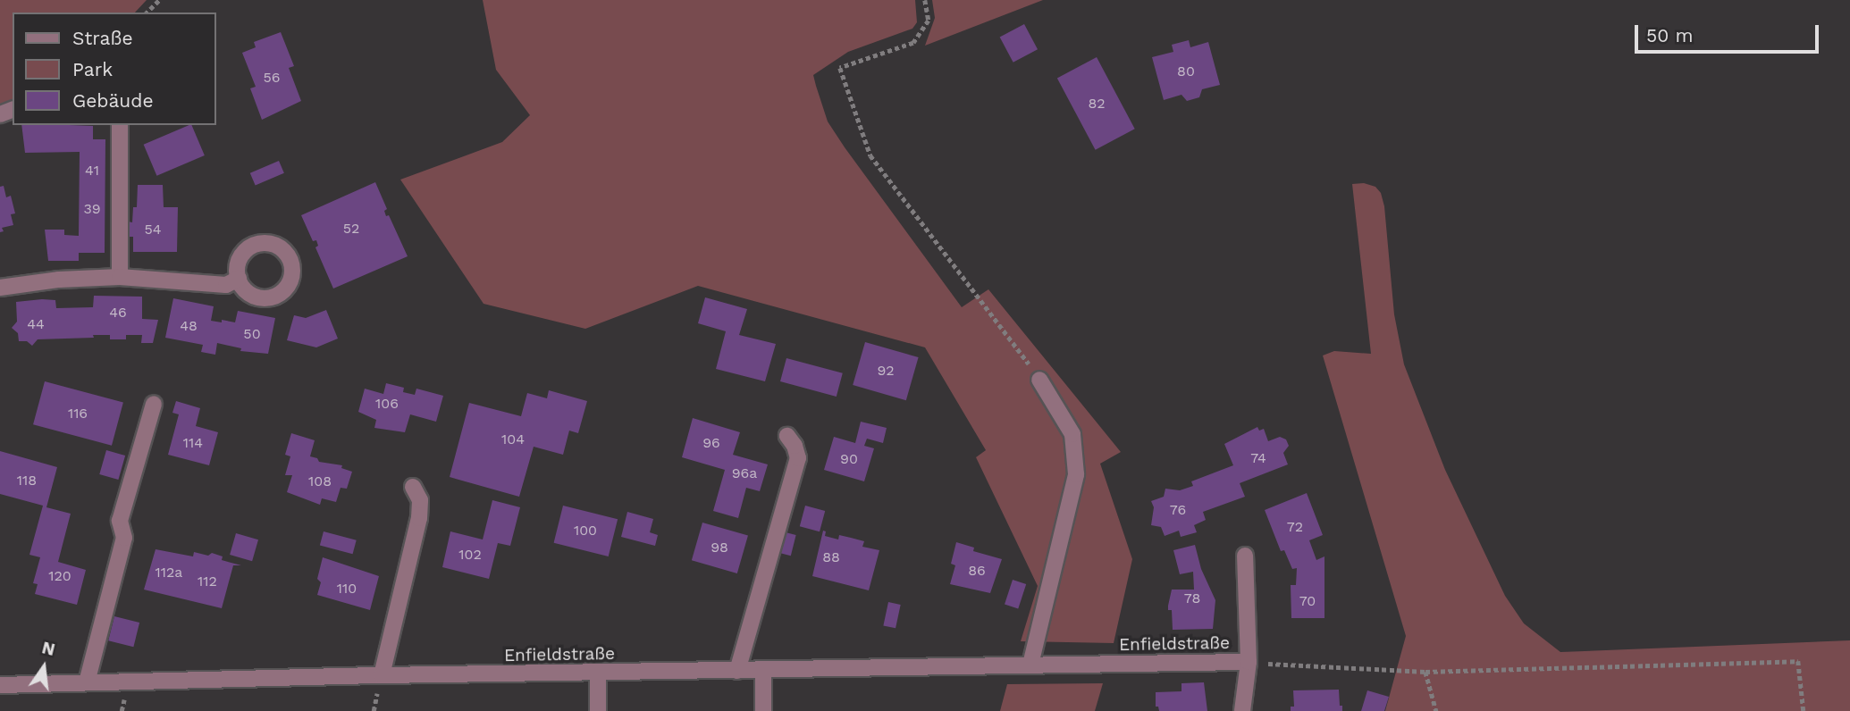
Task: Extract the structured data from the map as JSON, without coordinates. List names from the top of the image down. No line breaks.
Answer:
{"streets":{"street":["Enfieldstraße"]},"house_numbers":["80","56","82","41","39","52","54","46","44","48","50","92","106","116","104","114","96","74","90","96a","118","108","76","72","100","98","102","88","86","112a","120","112","110","78","70"],"legend":["Straße","Park","Gebäude"],"scale_bar":"50 m","north":"top"}
